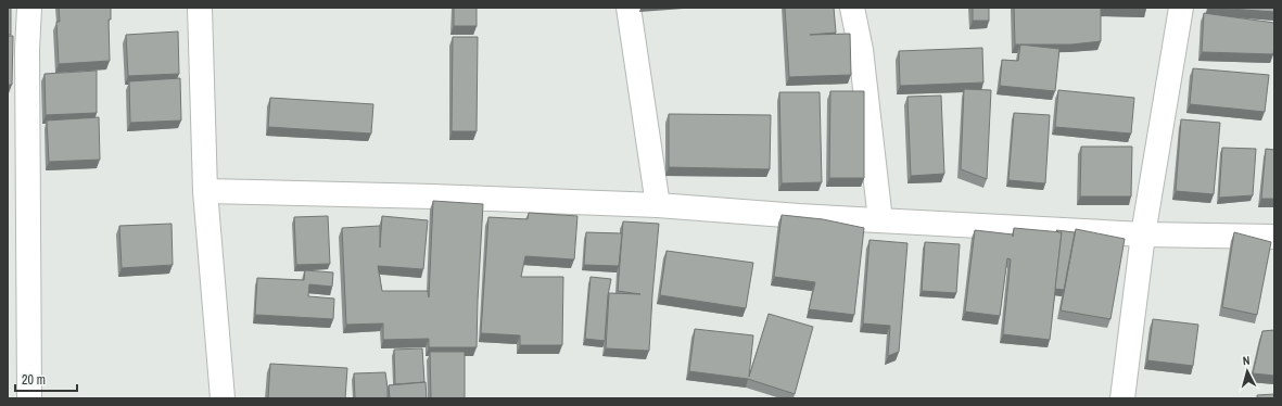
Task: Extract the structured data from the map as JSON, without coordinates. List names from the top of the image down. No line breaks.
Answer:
{"scale_bar":"20 m","north":"top"}
